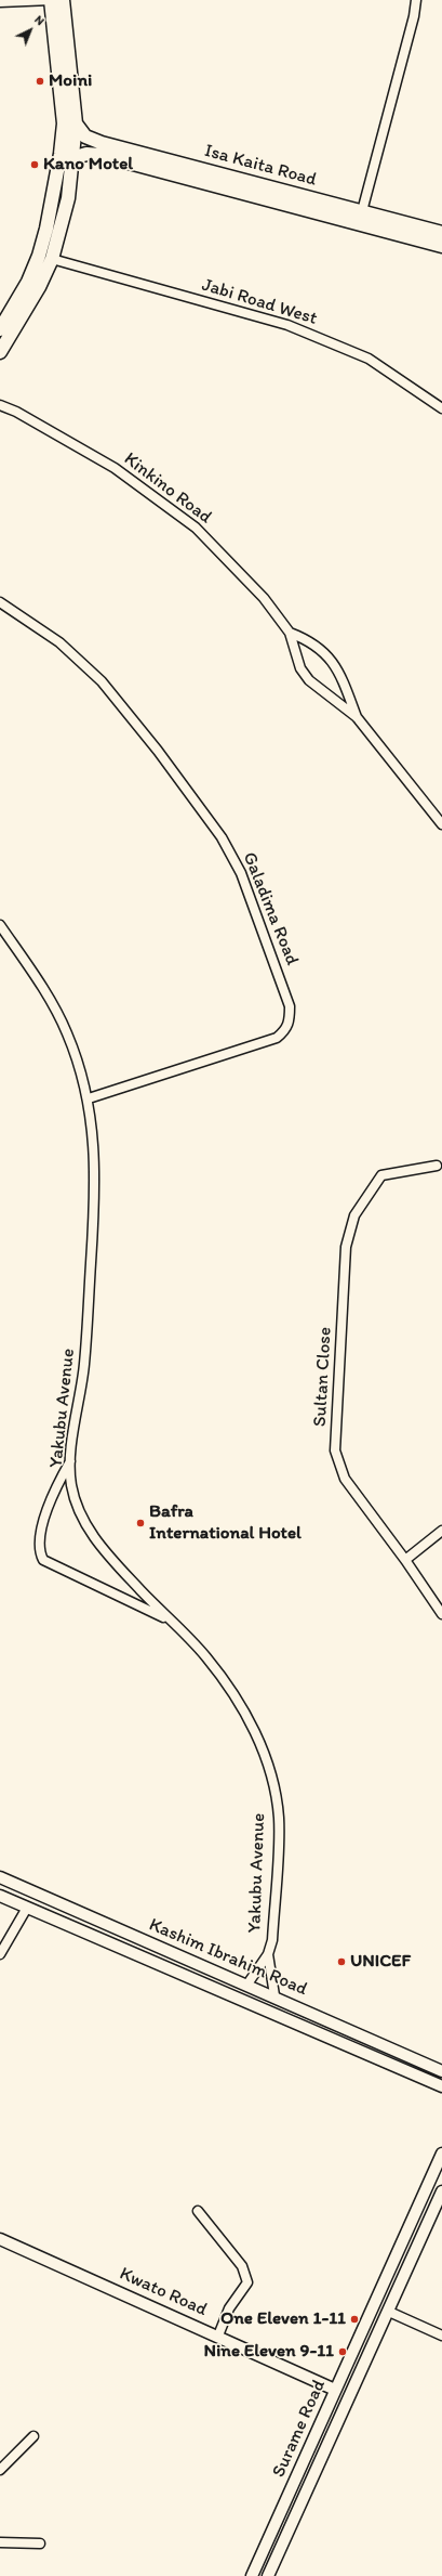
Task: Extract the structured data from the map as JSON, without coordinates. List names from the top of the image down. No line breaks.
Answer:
{"streets":{"main road":["Isa Kaita Road"],"street":["Jabi Road West","Kinkino Road","Galadima Road","Sultan Close","Yakubu Avenue","Kashim Ibrahim Road","Kwato Road","Surame Road"]},"crossings":[["Galadima Road","Yakubu Avenue"],["Yakubu Avenue","Kashim Ibrahim Road"],["Kwato Road","Surame Road"]],"places":["Moini","Kano Motel","Bafra International Hotel","UNICEF","One Eleven 1-11","Nine Eleven 9-11"],"north":"top right"}
